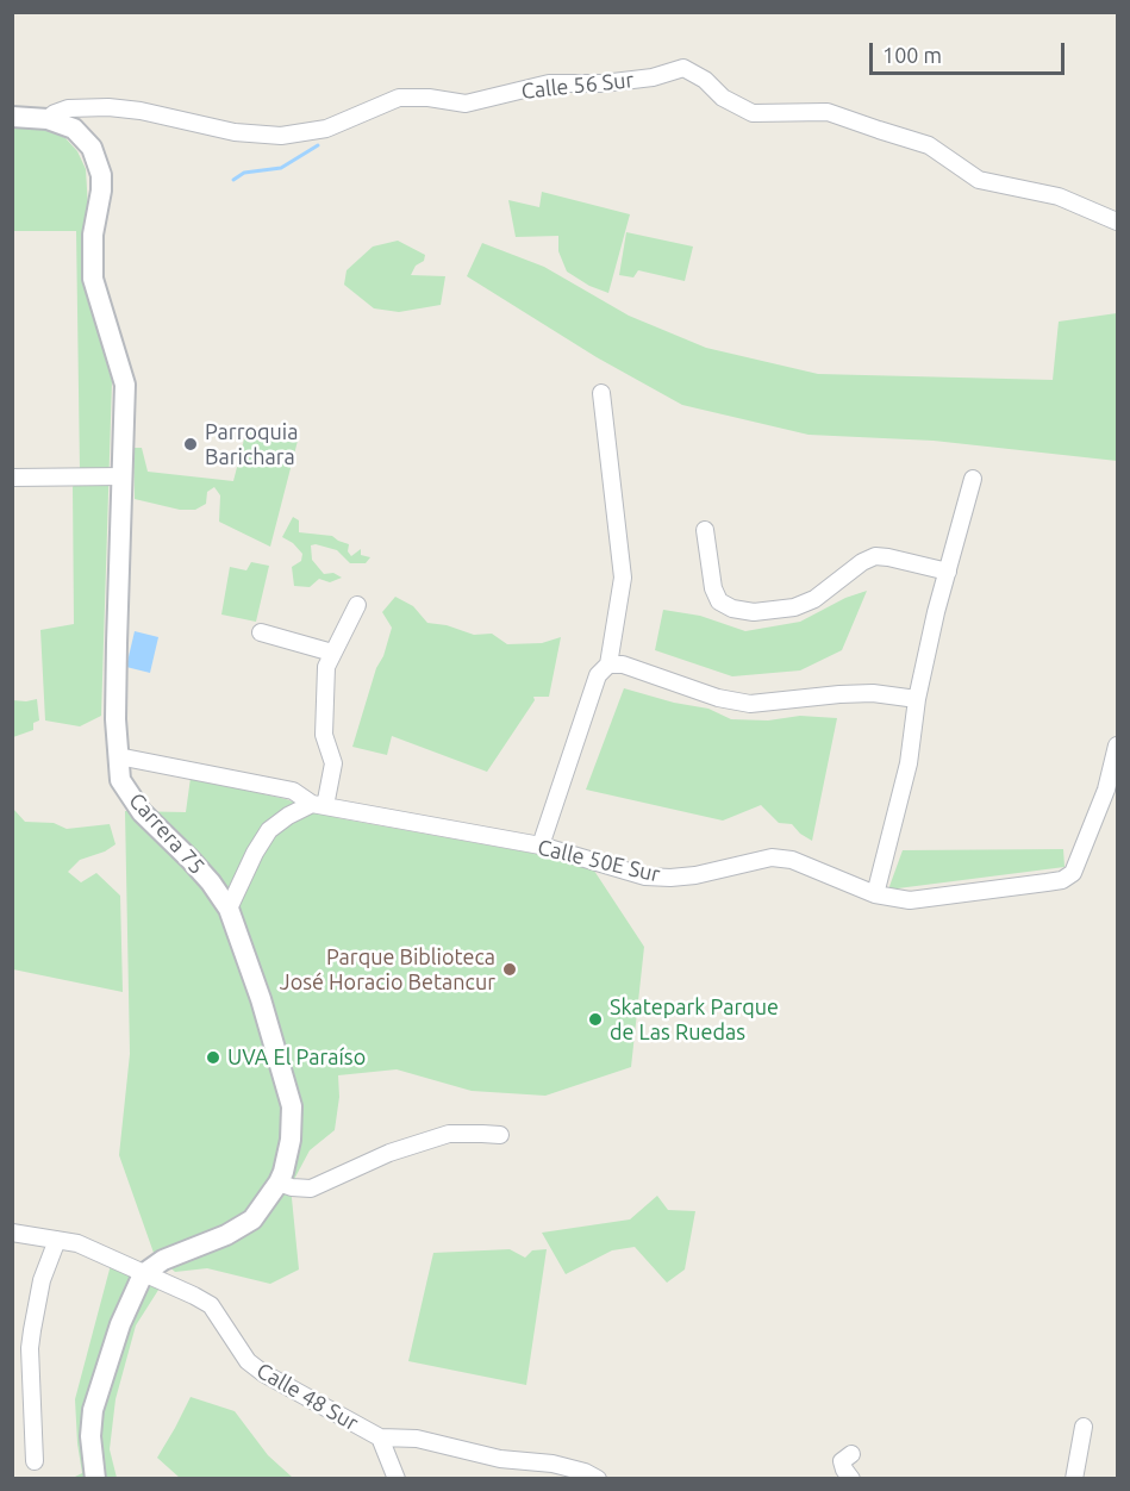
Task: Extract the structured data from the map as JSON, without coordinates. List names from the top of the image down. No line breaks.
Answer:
{"streets":{"street":["Calle 56 Sur","Carrera 75","Calle 50E Sur","Calle 48 Sur"]},"crossings":[["Calle 56 Sur","Carrera 75"],["Carrera 75","Calle 50E Sur"],["Carrera 75","Calle 48 Sur"]],"places":["Parroquia Barichara","Parque Biblioteca José Horacio Betancur","Skatepark Parque de Las Ruedas","UVA El Paraíso"],"scale_bar":"100 m"}
